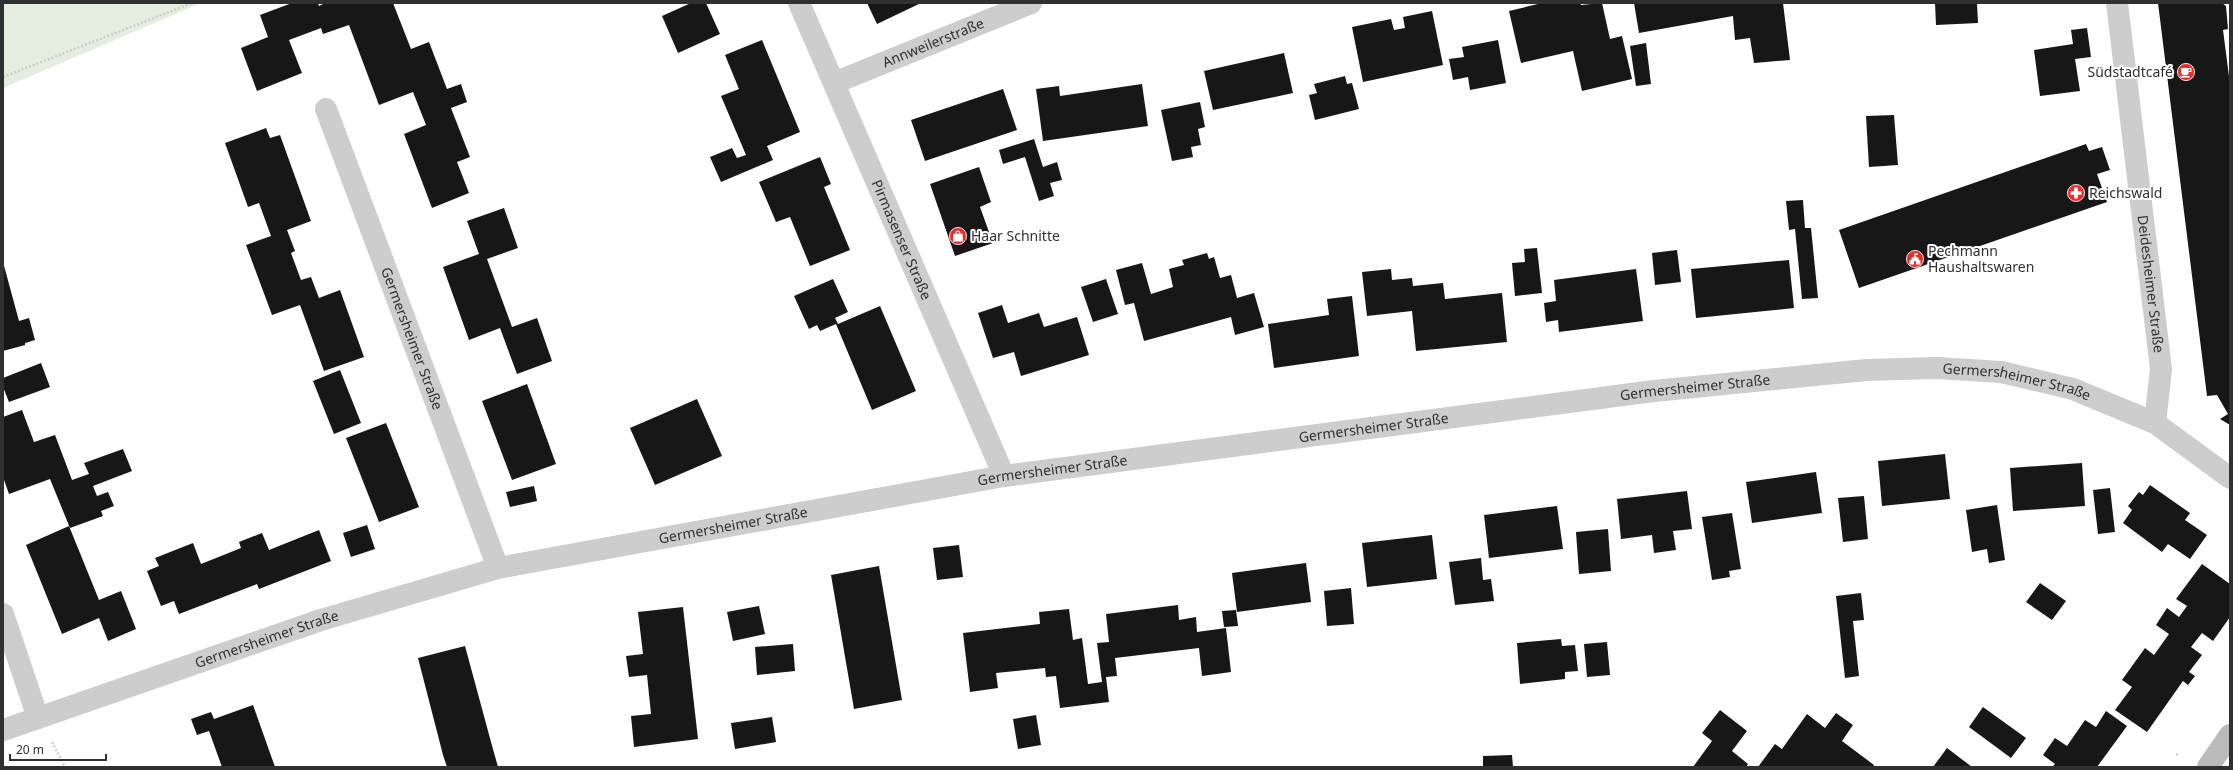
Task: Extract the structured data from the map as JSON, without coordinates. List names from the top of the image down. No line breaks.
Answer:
{"streets":{"street":["Annweilerstraße","Pirmasenser Straße","Deidesheimer Straße","Germersheimer Straße"]},"crossings":[["Annweilerstraße","Pirmasenser Straße"],["Pirmasenser Straße","Germersheimer Straße"],["Deidesheimer Straße","Germersheimer Straße"]],"places":{"cafe":["Südstadtcafé"],"pharmacy":["Reichswald"],"shop":["Haar Schnitte"],"public building":["Pechmann Haushaltswaren"]},"scale_bar":"20 m"}
